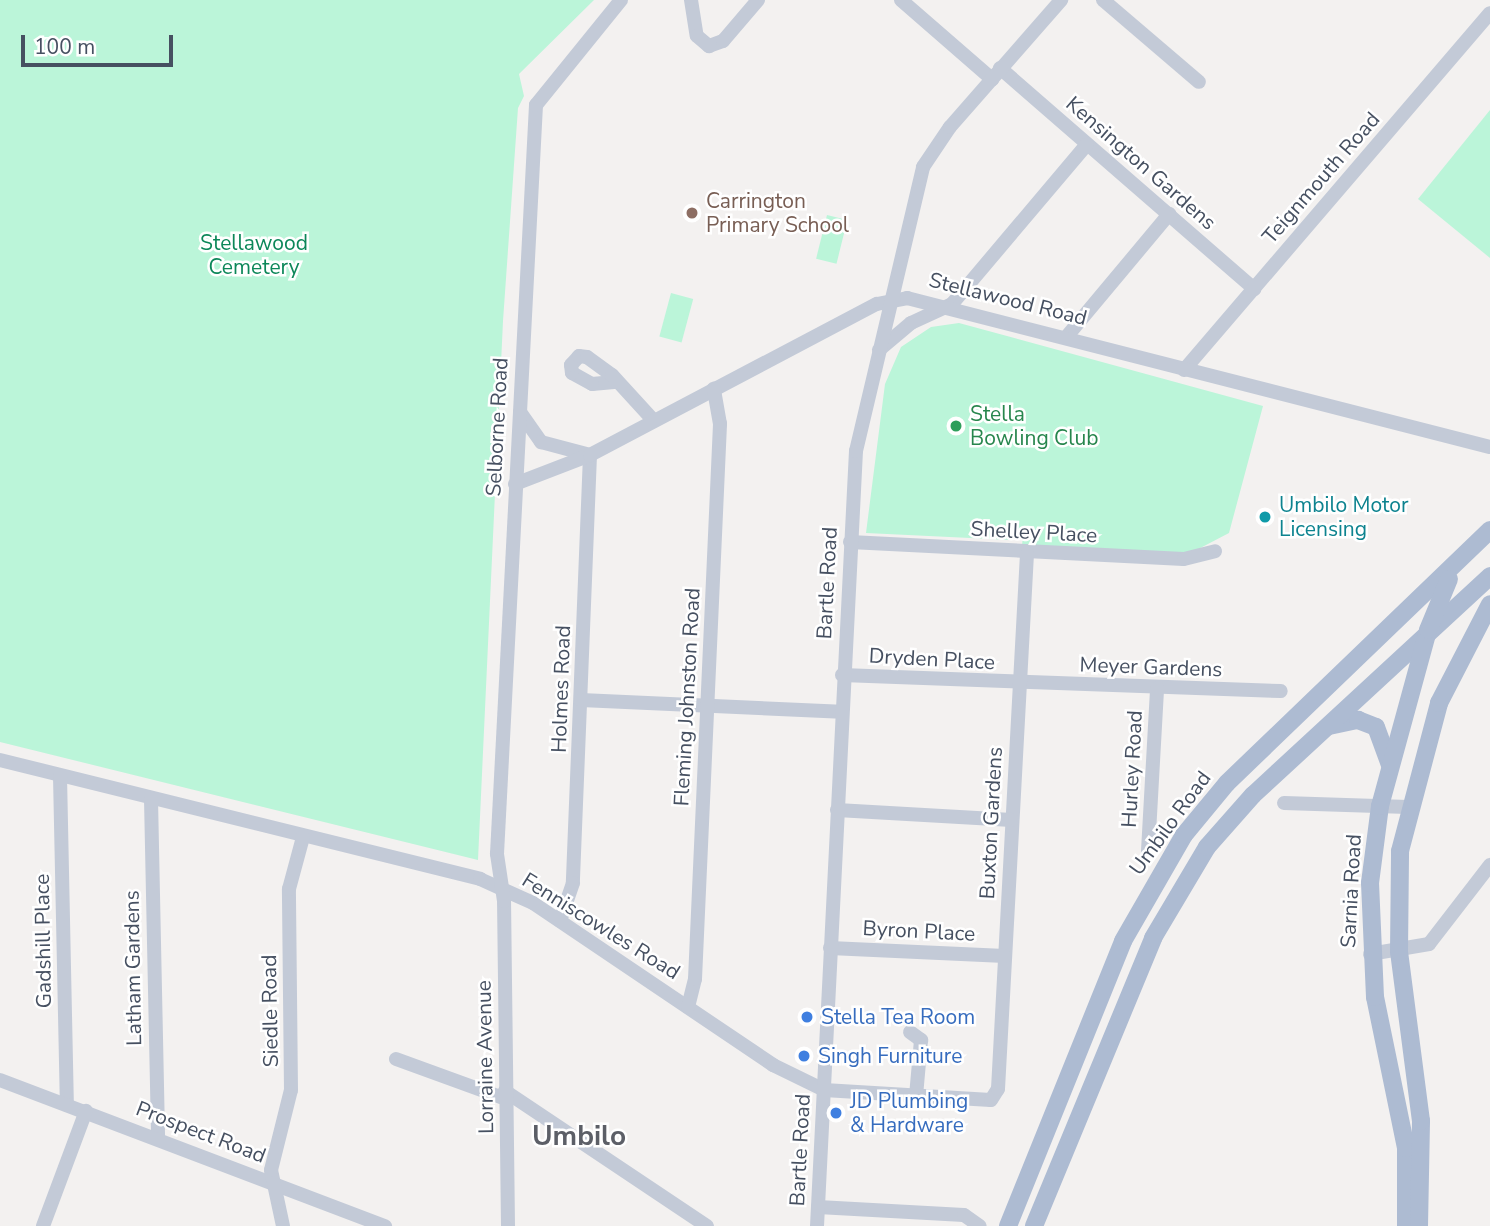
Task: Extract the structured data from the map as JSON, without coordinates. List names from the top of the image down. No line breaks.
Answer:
{"streets":{"main road":["Umbilo Road","Sarnia Road"],"street":["Kensington Gardens","Teignmouth Road","Stellawood Road","Selborne Road","Shelley Place","Bartle Road","Dryden Place","Meyer Gardens","Holmes Road","Fleming Johnston Road","Hurley Road","Buxton Gardens","Fenniscowles Road","Byron Place","Gadshill Place","Latham Gardens","Siedle Road","Lorraine Avenue","Prospect Road"]},"crossings":[["Kensington Gardens","Teignmouth Road"],["Kensington Gardens","Bartle Road"],["Teignmouth Road","Stellawood Road"],["Stellawood Road","Bartle Road"],["Selborne Road","Fenniscowles Road"],["Selborne Road","Lorraine Avenue"],["Shelley Place","Bartle Road"],["Shelley Place","Buxton Gardens"],["Bartle Road","Dryden Place"],["Bartle Road","Fenniscowles Road"],["Bartle Road","Byron Place"],["Dryden Place","Meyer Gardens"],["Dryden Place","Buxton Gardens"],["Meyer Gardens","Hurley Road"],["Meyer Gardens","Buxton Gardens"],["Holmes Road","Fenniscowles Road"],["Fleming Johnston Road","Fenniscowles Road"],["Buxton Gardens","Fenniscowles Road"],["Buxton Gardens","Byron Place"],["Umbilo Road","Sarnia Road"],["Fenniscowles Road","Gadshill Place"],["Fenniscowles Road","Latham Gardens"],["Fenniscowles Road","Siedle Road"],["Fenniscowles Road","Lorraine Avenue"],["Gadshill Place","Prospect Road"],["Latham Gardens","Prospect Road"],["Siedle Road","Prospect Road"]],"districts":["Umbilo"],"parks":["Stellawood Cemetery"],"places":["Carrington Primary School","Stella Bowling Club","Umbilo Motor Licensing","Stella Tea Room","Singh Furniture","JD Plumbing & Hardware"],"scale_bar":"100 m"}
